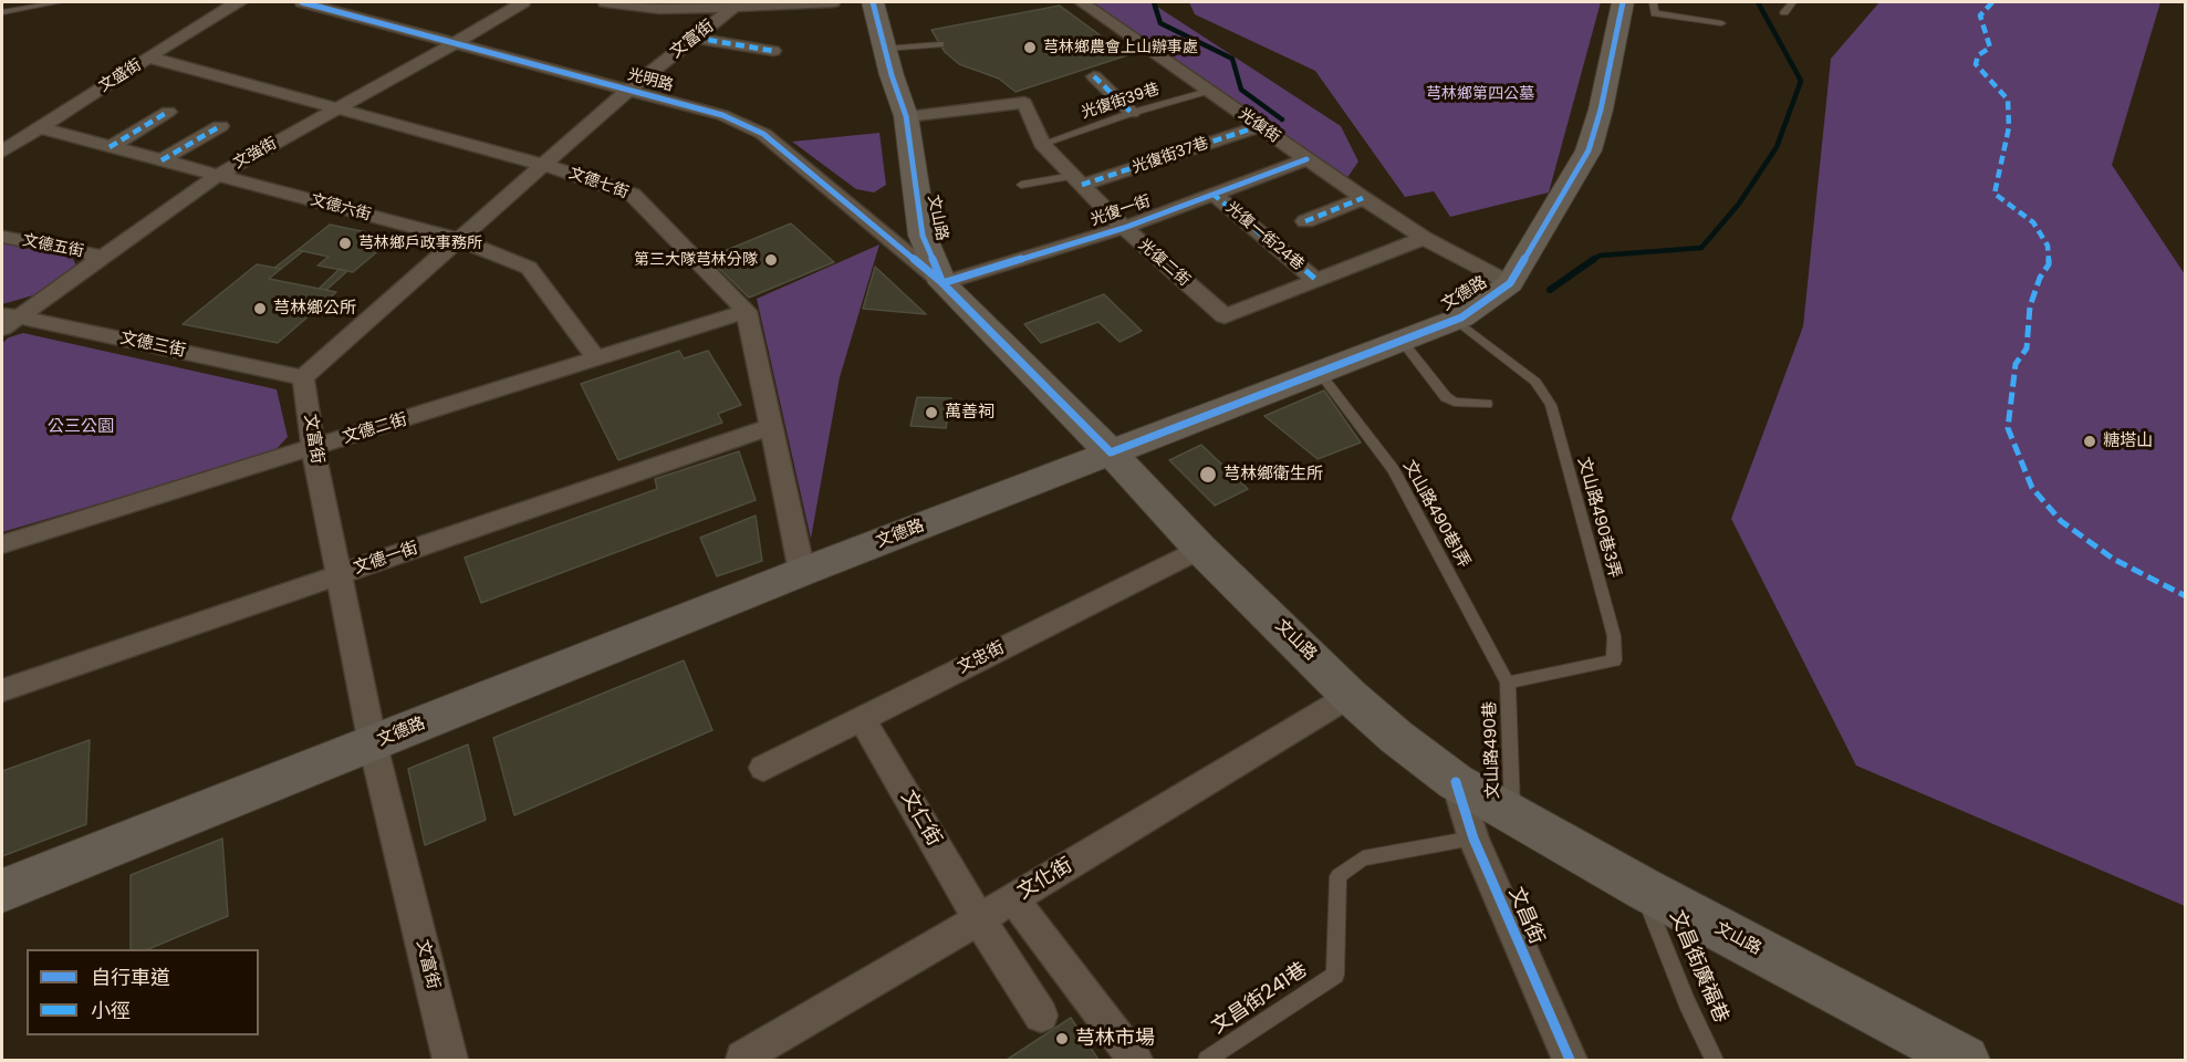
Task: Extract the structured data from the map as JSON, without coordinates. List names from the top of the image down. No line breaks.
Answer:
{"streets":{"main road":["文山路","文德路"],"street":["文富街","文盛街","光明路","光復街","文強街","光復街37巷","文德七街","文德六街","光復一街","光復一街24巷","文德五街","光復二街","文德三街","文德二街","文德一街","文忠街","文仁街","文化街","文昌街"],"lane":["光復街39巷","文山路490巷1弄","文山路490巷3弄","文山路490巷","文昌街廣福巷","文昌街241巷"]},"crossings":[["文富街","光明路"],["文富街","文德七街"],["文富街","文德六街"],["文富街","文德路"],["文富街","文德三街"],["文富街","文德二街"],["文富街","文德一街"],["文盛街","文德七街"],["文盛街","文德六街"],["光明路","文強街"],["光明路","光復一街"],["光明路","文山路"],["光復街39巷","光復街"],["光復街39巷","光復二街"],["光復街","光復街37巷"],["光復街","光復一街"],["光復街","光復二街"],["光復街","文德路"],["文強街","文德七街"],["文強街","文德六街"],["文強街","文德五街"],["文強街","文德三街"],["光復街37巷","光復二街"],["文德七街","文德二街"],["文德六街","文德二街"],["光復一街","文山路"],["光復一街","光復一街24巷"],["光復一街","光復二街"],["文山路","光復二街"],["文山路","文德路"],["文山路","文忠街"],["文山路","文山路490巷"],["文山路","文化街"],["文山路","文昌街"],["文山路","文昌街廣福巷"],["文山路","文昌街241巷"],["光復一街24巷","光復二街"],["文德路","文山路490巷1弄"],["文德路","文山路490巷3弄"],["文山路490巷1弄","文山路490巷3弄"],["文山路490巷1弄","文山路490巷"],["文山路490巷3弄","文山路490巷"],["文忠街","文仁街"],["文山路490巷","文昌街"],["文山路490巷","文昌街241巷"],["文仁街","文化街"],["文昌街","文昌街241巷"]],"parks":["芎林鄉第四公墓","公三公園"],"places":["芎林鄉農會上山辦事處","芎林鄉戶政事務所","第三大隊芎林分隊","芎林鄉公所","萬善祠","糖塔山","芎林鄉衛生所","芎林市場"],"legend":["自行車道","小徑"]}
